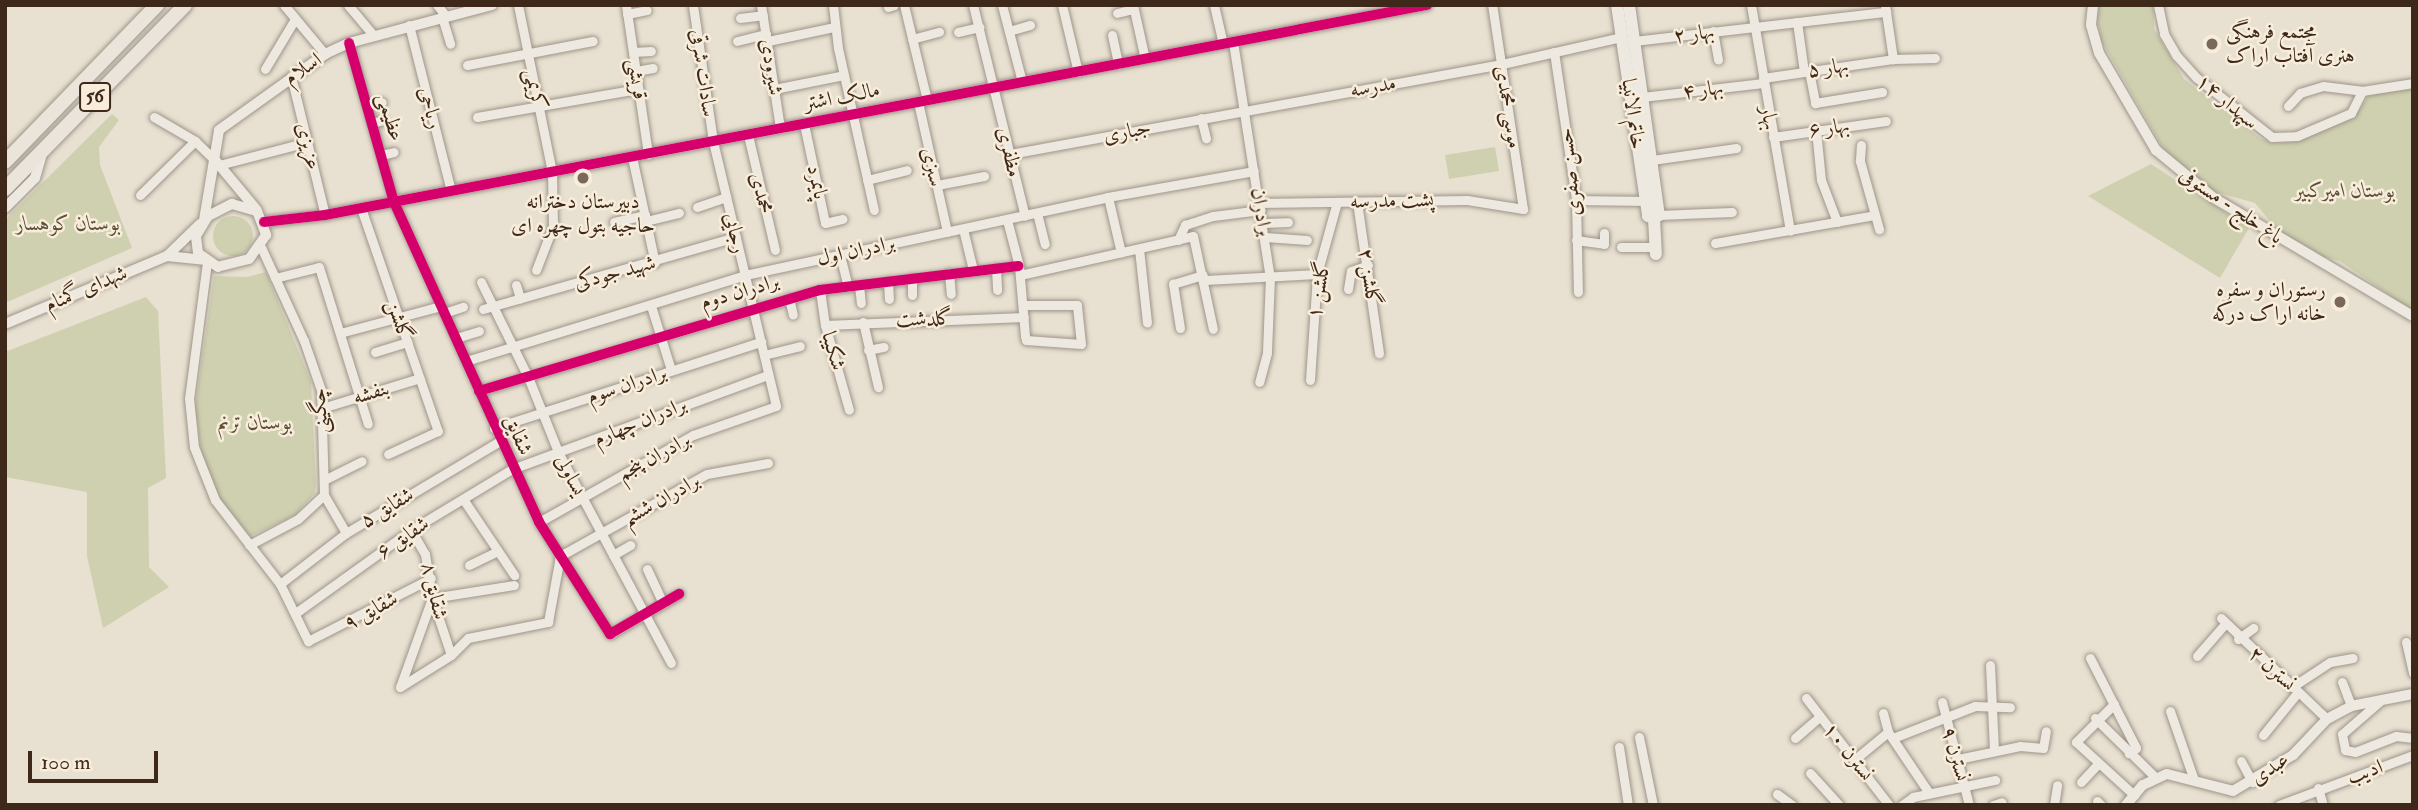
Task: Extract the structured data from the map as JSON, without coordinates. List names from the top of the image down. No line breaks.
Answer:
{"streets":{"highway":["56"],"main road":["خاتم الانبیا"],"street":["بهار ۲","شیرودی","بهار ۵","اسلام","سادات شرقی","قریشی","مدرسه","کریمی","بهار ۴","مالک اشتر","سپهدار ۱۴","موسی محمدی","ریاحی","عظیمی","بهار","بهار ۶","جباری","عزیزی","مظفری","سبزی","حسن صفری","پایمرد","محمدی","پشت مدرسه","باغ خلج - مستوفی","برادران","رجایی","برادران اول","شهید جودکی","گلشن ۲","شهدای گمنام","گلشن ۱","برادران دوم","گلدشت","گلشن","شکیبا","برادران سوم","بنفشه","چگینی","برادران چهارم","شقایق","برادران پنجم","یساولی","برادران ششم","شقایق ۵","شقایق ۶","شقایق ۸","شقایق ۹","نسترن ۲","نسترن ۱۰","نسترن ۹","عبدی","ادیب"]},"crossings":[["بهار ۲","مدرسه"],["بهار ۲","خاتم الانبیا"],["بهار ۲","بهار"],["بهار ۲","حسن صفری"],["شیرودی","مالک اشتر"],["بهار ۵","بهار ۴"],["بهار ۵","بهار"],["اسلام","مالک اشتر"],["اسلام","ریاحی"],["اسلام","عظیمی"],["اسلام","عزیزی"],["اسلام","شهدای گمنام"],["اسلام","چگینی"],["سادات شرقی","مالک اشتر"],["سادات شرقی","رجایی"],["قریشی","مالک اشتر"],["مدرسه","موسی محمدی"],["مدرسه","جباری"],["مدرسه","حسن صفری"],["مدرسه","برادران"],["کریمی","مالک اشتر"],["بهار ۴","خاتم الانبیا"],["بهار ۴","بهار"],["مالک اشتر","ریاحی"],["مالک اشتر","عظیمی"],["مالک اشتر","عزیزی"],["مالک اشتر","مظفری"],["مالک اشتر","سبزی"],["مالک اشتر","پایمرد"],["مالک اشتر","محمدی"],["مالک اشتر","برادران"],["مالک اشتر","رجایی"],["مالک اشتر","شهدای گمنام"],["مالک اشتر","گلشن"],["مالک اشتر","چگینی"],["مالک اشتر","شقایق"],["موسی محمدی","پشت مدرسه"],["عظیمی","شقایق"],["بهار","بهار ۶"],["جباری","مظفری"],["جباری","برادران"],["مظفری","برادران اول"],["سبزی","برادران اول"],["پشت مدرسه","برادران"],["پشت مدرسه","گلشن ۲"],["پشت مدرسه","گلشن ۱"],["پشت مدرسه","برادران دوم"],["برادران","برادران اول"],["برادران","برادران دوم"],["رجایی","برادران اول"],["رجایی","شهید جودکی"],["رجایی","برادران دوم"],["رجایی","برادران سوم"],["رجایی","برادران چهارم"],["رجایی","برادران پنجم"],["برادران اول","شقایق"],["برادران اول","یساولی"],["شهید جودکی","یساولی"],["شهدای گمنام","چگینی"],["برادران دوم","شکیبا"],["برادران دوم","شقایق"],["برادران دوم","یساولی"],["گلدشت","شکیبا"],["گلشن","بنفشه"],["برادران سوم","شقایق"],["برادران سوم","یساولی"],["بنفشه","چگینی"],["برادران چهارم","شقایق"],["برادران چهارم","یساولی"],["برادران چهارم","شقایق ۶"],["شقایق","برادران پنجم"],["شقایق","یساولی"],["شقایق","برادران ششم"],["شقایق","شقایق ۵"],["شقایق","شقایق ۶"],["برادران پنجم","یساولی"],["یساولی","برادران ششم"],["شقایق ۶","شقایق ۸"],["شقایق ۶","شقایق ۹"],["شقایق ۸","شقایق ۹"],["نسترن ۲","عبدی"]],"parks":["بوستان امیرکبیر","بوستان کوهسار","بوستان ترنم"],"places":["مجتمع فرهنگی هنری آفتاب اراک","دبیرستان دخترانه حاجیه بتول چهره ای","رستوران و سفره خانه اراک درکه"],"scale_bar":"100 m"}
